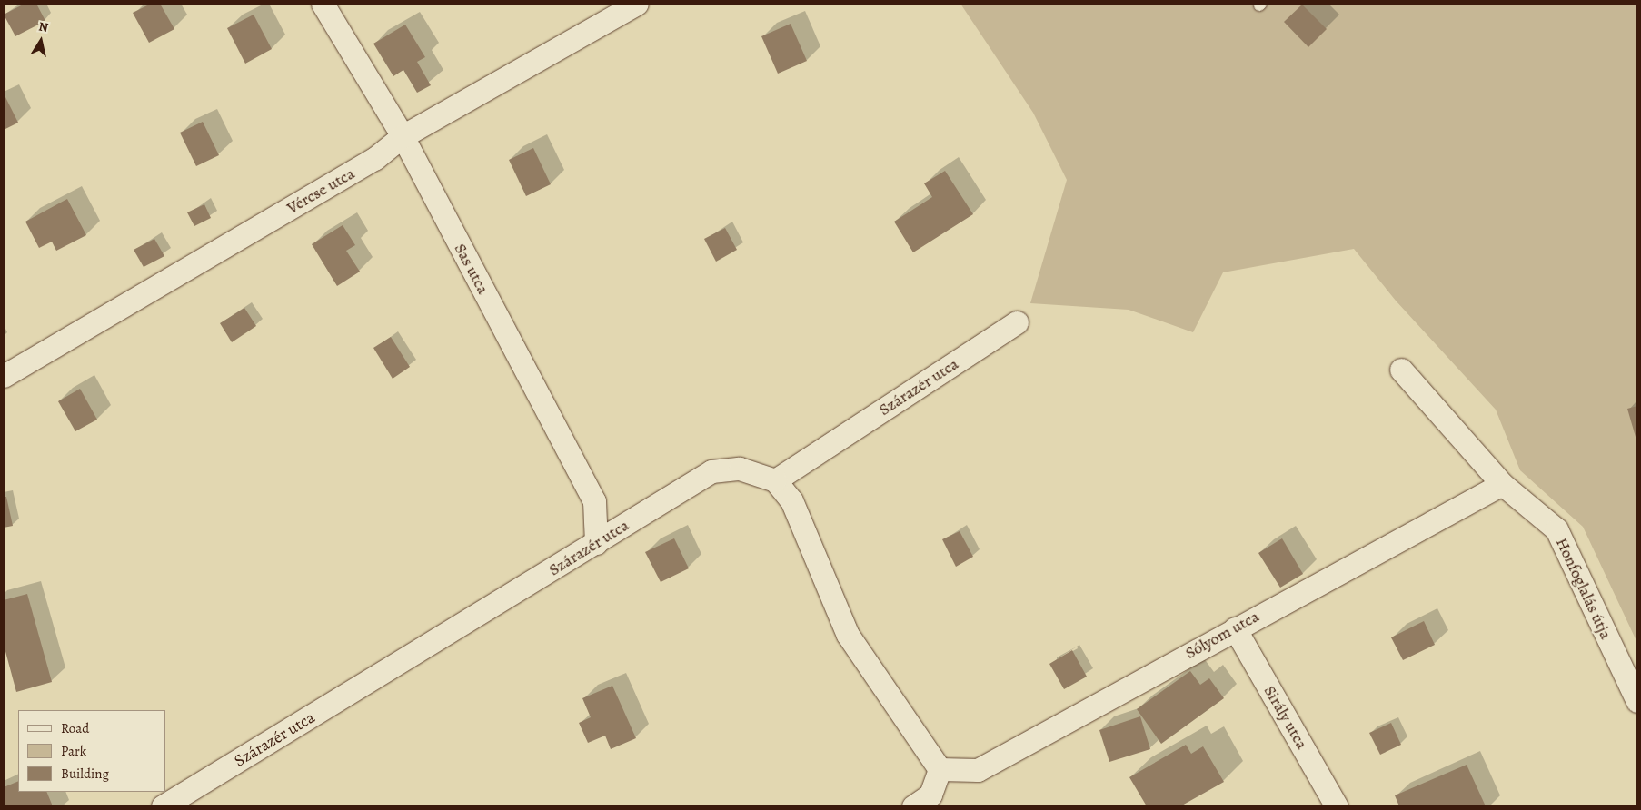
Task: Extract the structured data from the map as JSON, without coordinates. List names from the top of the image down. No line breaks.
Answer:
{"streets":{"street":["Vércse utca","Sas utca","Szárazér utca","Honfoglalás útja","Sólyom utca","Sirály utca"]},"crossings":[["Vércse utca","Sas utca"],["Sas utca","Szárazér utca"],["Honfoglalás útja","Sólyom utca"],["Sólyom utca","Sirály utca"]],"legend":["Road","Park","Building"],"north":"top"}
